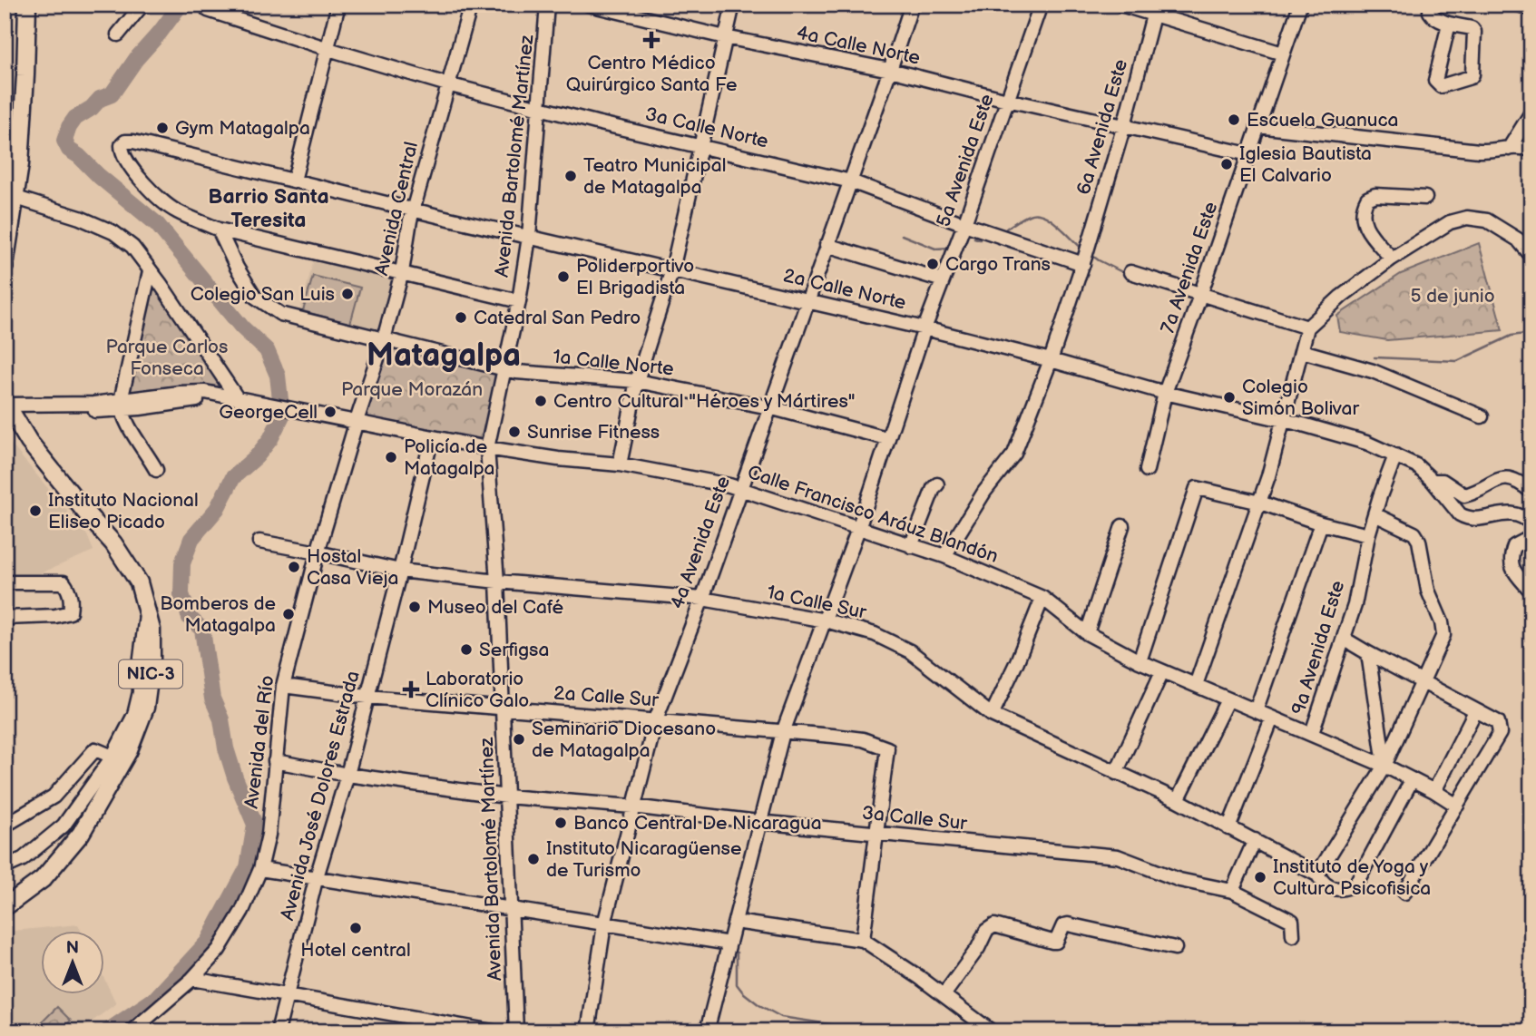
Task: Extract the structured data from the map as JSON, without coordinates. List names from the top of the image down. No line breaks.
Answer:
{"streets":{"main road":["NIC-3"],"street":["4a Calle Norte","6a Avenida Este","3a Calle Norte","Avenida Bartolomé Martínez","5a Avenida Este","Avenida Central","7a Avenida Este","2a Calle Norte","1a Calle Norte","Calle Francisco Aráuz Blandón","4a Avenida Este","1a Calle Sur","9a Avenida Este","2a Calle Sur","Avenida del Río","Avenida José Dolores Estrada","3a Calle Sur"]},"crossings":[["4a Calle Norte","6a Avenida Este"],["4a Calle Norte","5a Avenida Este"],["4a Calle Norte","7a Avenida Este"],["4a Calle Norte","4a Avenida Este"],["6a Avenida Este","3a Calle Norte"],["6a Avenida Este","2a Calle Norte"],["6a Avenida Este","Calle Francisco Aráuz Blandón"],["3a Calle Norte","Avenida Bartolomé Martínez"],["3a Calle Norte","5a Avenida Este"],["3a Calle Norte","Avenida Central"],["3a Calle Norte","4a Avenida Este"],["Avenida Bartolomé Martínez","2a Calle Norte"],["Avenida Bartolomé Martínez","1a Calle Norte"],["Avenida Bartolomé Martínez","Calle Francisco Aráuz Blandón"],["Avenida Bartolomé Martínez","1a Calle Sur"],["Avenida Bartolomé Martínez","2a Calle Sur"],["Avenida Bartolomé Martínez","3a Calle Sur"],["5a Avenida Este","2a Calle Norte"],["5a Avenida Este","1a Calle Norte"],["5a Avenida Este","Calle Francisco Aráuz Blandón"],["5a Avenida Este","1a Calle Sur"],["5a Avenida Este","2a Calle Sur"],["5a Avenida Este","3a Calle Sur"],["Avenida Central","2a Calle Norte"],["Avenida Central","1a Calle Norte"],["Avenida Central","Calle Francisco Aráuz Blandón"],["Avenida Central","Avenida del Río"],["7a Avenida Este","2a Calle Norte"],["2a Calle Norte","1a Calle Norte"],["2a Calle Norte","4a Avenida Este"],["2a Calle Norte","9a Avenida Este"],["1a Calle Norte","4a Avenida Este"],["Calle Francisco Aráuz Blandón","4a Avenida Este"],["Calle Francisco Aráuz Blandón","1a Calle Sur"],["Calle Francisco Aráuz Blandón","9a Avenida Este"],["Calle Francisco Aráuz Blandón","Avenida del Río"],["Calle Francisco Aráuz Blandón","Avenida José Dolores Estrada"],["4a Avenida Este","1a Calle Sur"],["4a Avenida Este","2a Calle Sur"],["4a Avenida Este","3a Calle Sur"],["1a Calle Sur","Avenida del Río"],["1a Calle Sur","Avenida José Dolores Estrada"],["2a Calle Sur","Avenida del Río"],["2a Calle Sur","Avenida José Dolores Estrada"],["2a Calle Sur","3a Calle Sur"],["Avenida del Río","3a Calle Sur"],["Avenida José Dolores Estrada","3a Calle Sur"]],"districts":["Barrio Santa Teresita","Matagalpa"],"parks":["5 de junio","Parque Carlos Fonseca","Parque Morazán"],"places":{"health":["Centro Médico Quirúrgico Santa Fe","Laboratorio Clínico Galo"],"other":["Escuela Guanuca","Gym Matagalpa","Iglesia Bautista El Calvario","Teatro Municipal de Matagalpa","Cargo Trans","Poliderportivo El Brigadista","Colegio San Luis","Catedral San Pedro","Colegio Simón Bolivar","Centro Cultural \"Héroes y Mártires\"","GeorgeCell","Sunrise Fitness","Policía de Matagalpa","Instituto Nacional Eliseo Picado","Hostal Casa Vieja","Museo del Café","Bomberos de Matagalpa","Serfigsa","Seminario Diocesano de Matagalpa","Banco Central De Nicaragua","Instituto Nicaragüense de Turismo","Instituto de Yoga y Cultura Psicofisica","Hotel central"]},"north":"top"}
